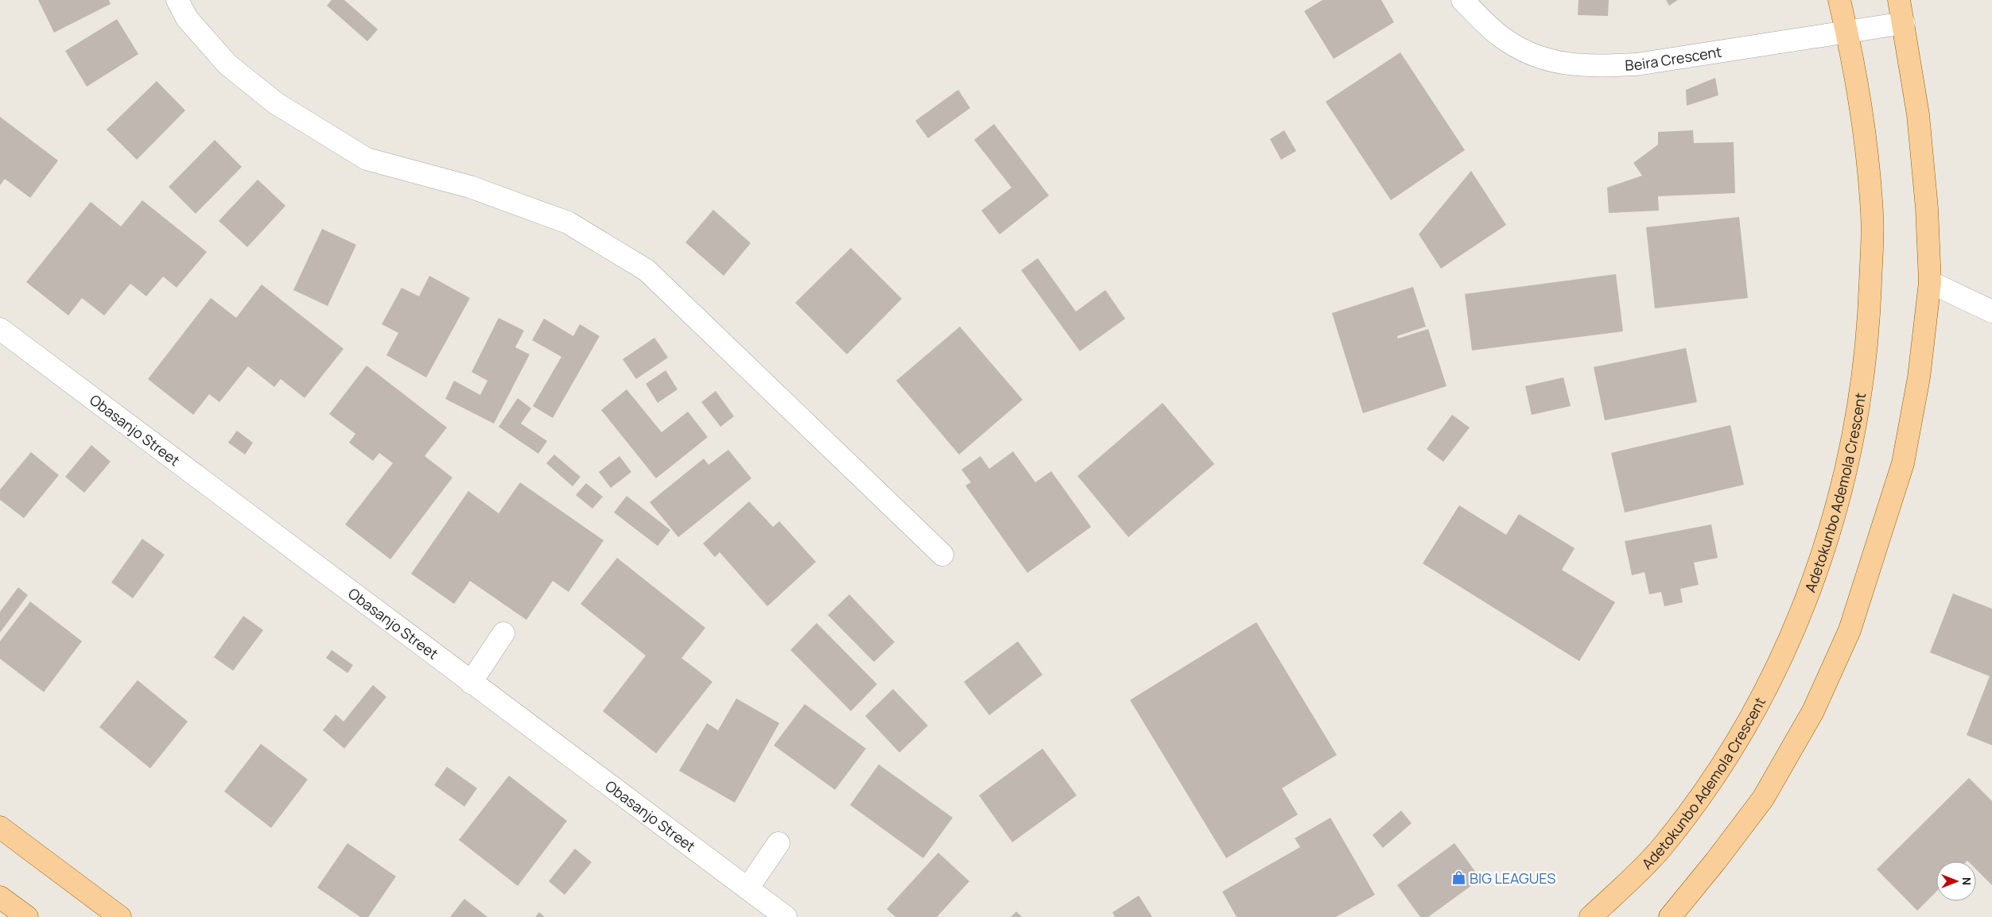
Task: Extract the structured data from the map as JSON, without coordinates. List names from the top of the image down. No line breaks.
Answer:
{"streets":{"main road":["Adetokunbo Ademola Crescent"],"street":["Beira Crescent","Obasanjo Street"]},"crossings":[["Beira Crescent","Adetokunbo Ademola Crescent"]],"places":{"shop":["BIG LEAGUES"]},"north":"right"}
